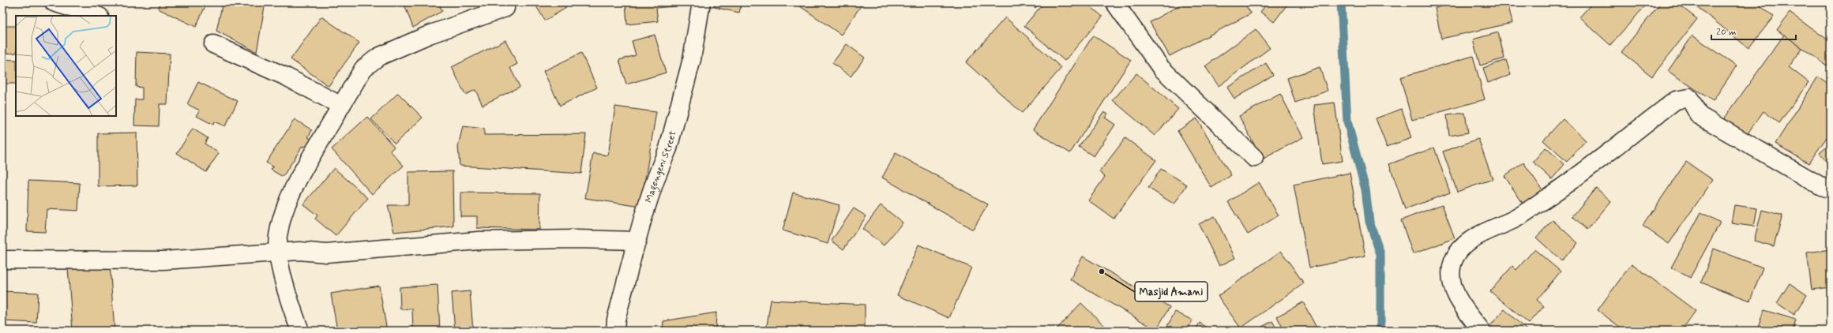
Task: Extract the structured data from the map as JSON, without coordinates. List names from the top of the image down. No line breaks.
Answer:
{"streets":{"street":["Magengeni Street"]},"places":["Masjid Amani"],"scale_bar":"20 m"}
